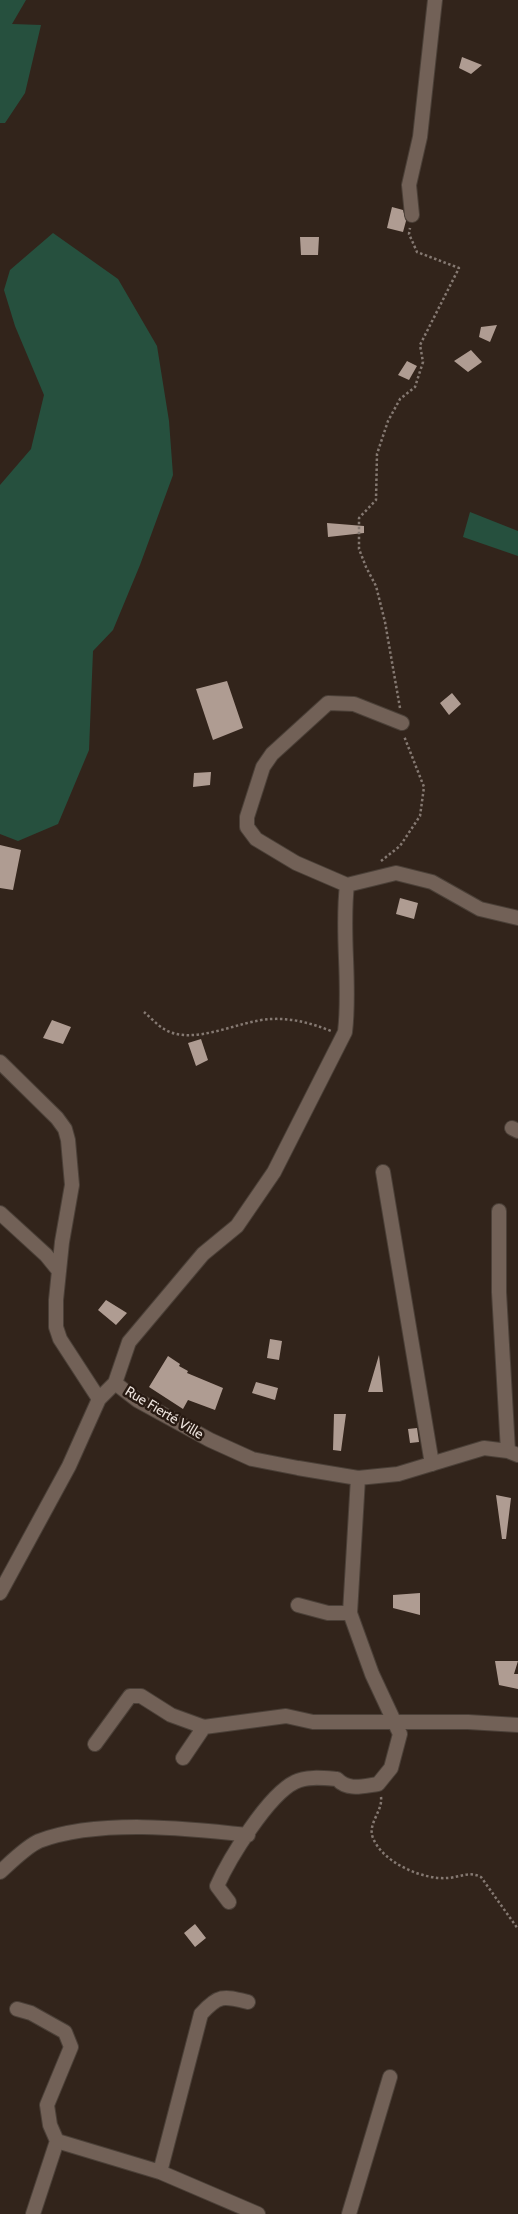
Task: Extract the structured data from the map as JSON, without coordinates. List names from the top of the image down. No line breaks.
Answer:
{"streets":{"street":["Rue Fierté Ville"]}}
